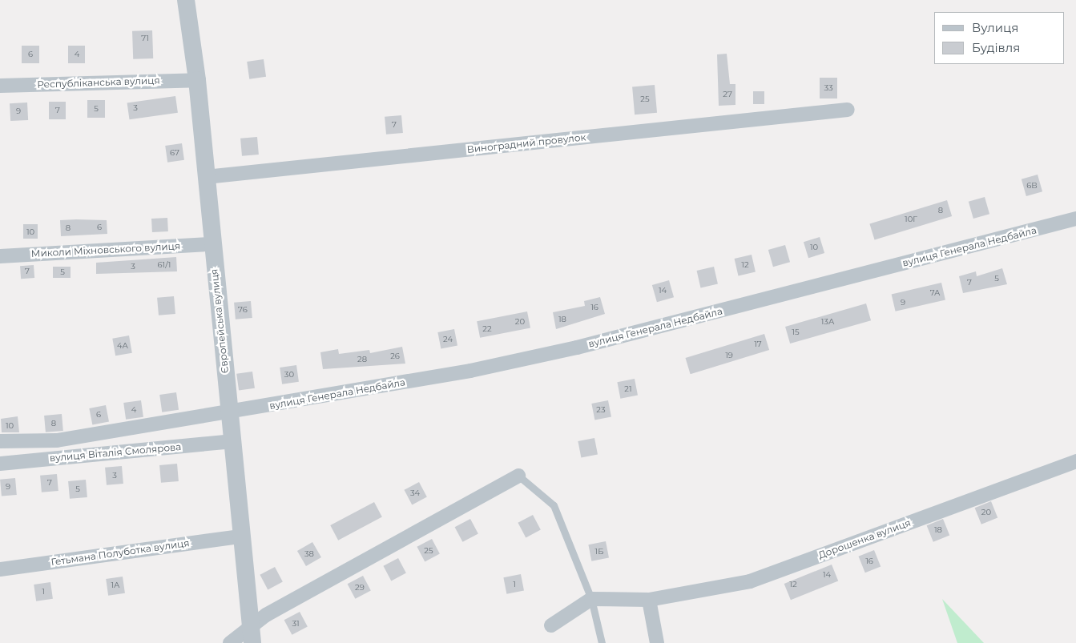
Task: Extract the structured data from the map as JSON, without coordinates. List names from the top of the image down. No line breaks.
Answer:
{"streets":{"street":["Республіканська вулиця","Виноградний провулок","вулиця Генерала Недбайла","Миколи Міхновського вулиця","Європейська вулиця","вулиця Віталія Смолярова","Дорошенка вулиця","Гетьмана Полуботка вулиця"]},"crossings":[["Республіканська вулиця","Європейська вулиця"],["Виноградний провулок","Європейська вулиця"],["вулиця Генерала Недбайла","Європейська вулиця"],["вулиця Генерала Недбайла","вулиця Віталія Смолярова"],["Миколи Міхновського вулиця","Європейська вулиця"],["Європейська вулиця","вулиця Віталія Смолярова"],["Європейська вулиця","Гетьмана Полуботка вулиця"]],"house_numbers":["71","6","4","33","27","25","3","5","7","9","7","67","6В","8","10Г","6","8","10","10","61/1","12","3","7","5","5","7","14","7А","9","16","76","18","20","13А","22","15","24","17","4А","19","26","28","30","21","4","23","6","8","10","3","7","9","5","34","20","18","25","1Б","38","16","14","1","12","1А","29","1","31"],"legend":["Вулиця","Будівля"]}
